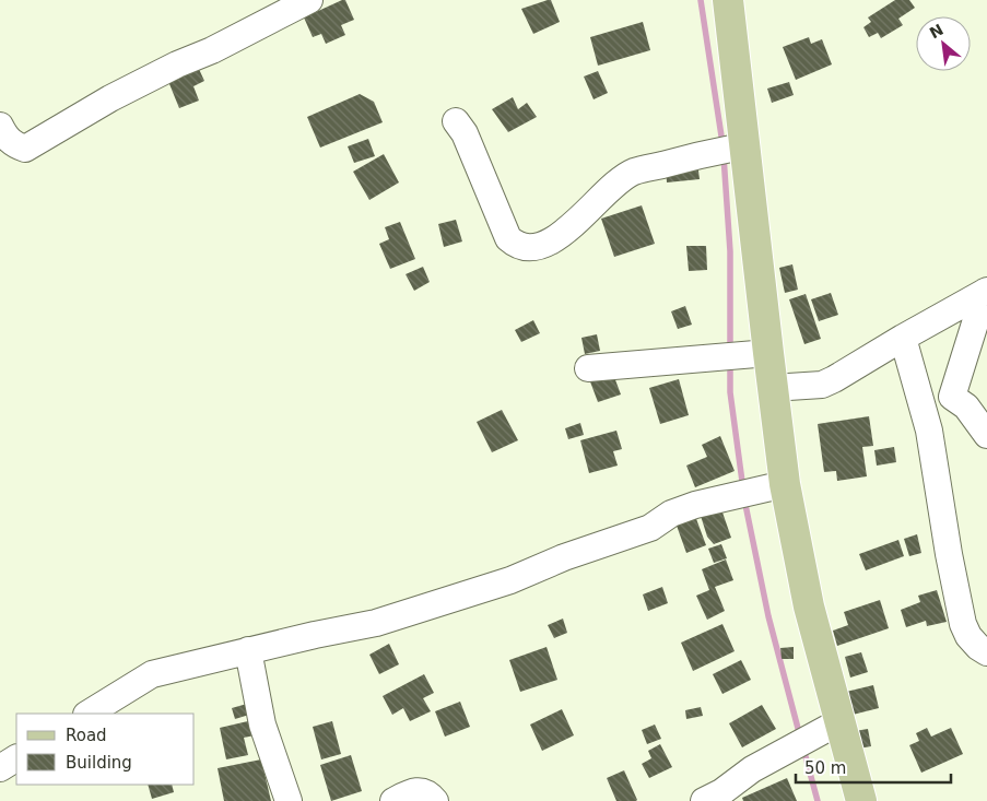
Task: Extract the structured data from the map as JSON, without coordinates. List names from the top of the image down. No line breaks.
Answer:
{"legend":["Road","Building"],"scale_bar":"50 m","north":"top left"}
